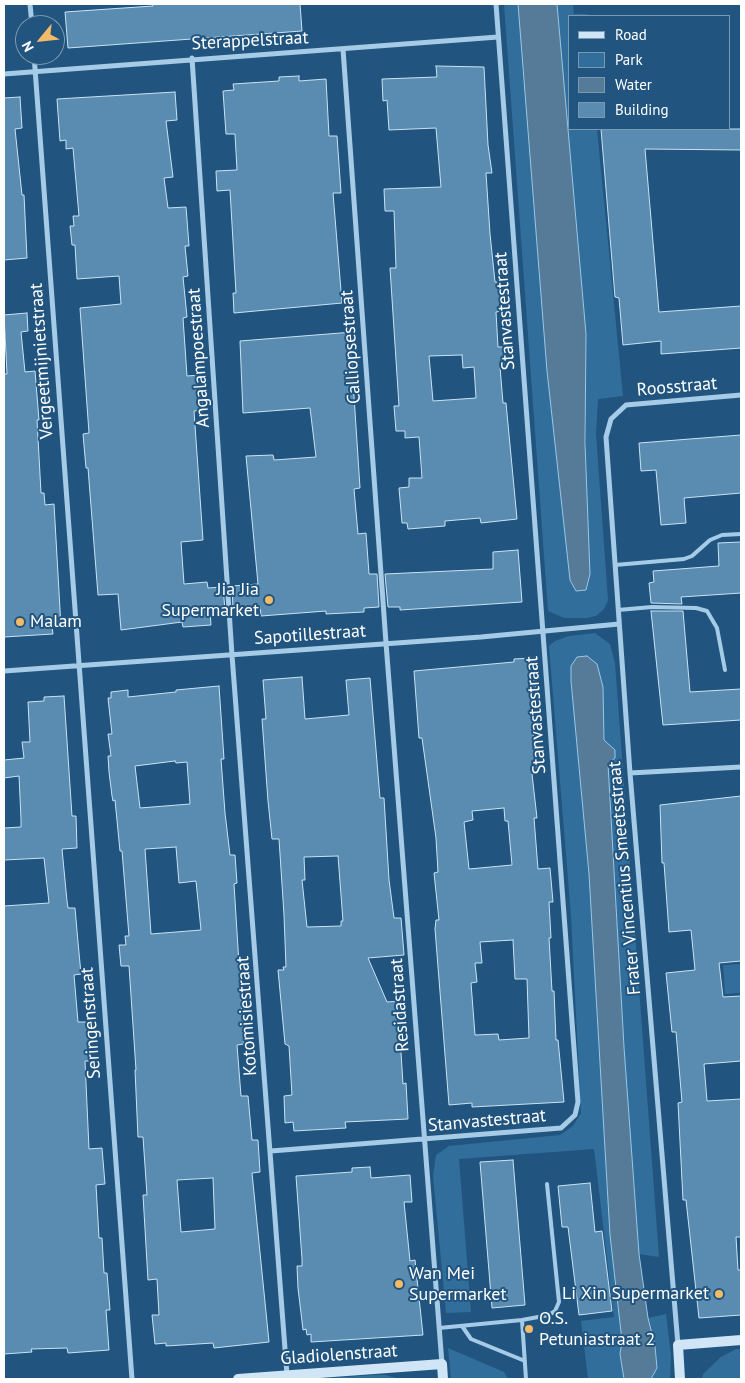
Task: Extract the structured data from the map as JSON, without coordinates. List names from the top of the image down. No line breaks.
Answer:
{"streets":{"street":["Sterappelstraat","Stanvastestraat","Calliopsestraat","Angalampoestraat","Vergeetmijnietstraat","Roosstraat","Sapotillestraat","Frater Vincentius Smeetsstraat","Residastraat","Kotomisiestraat","Seringenstraat","Gladiolenstraat"]},"crossings":[["Sterappelstraat","Stanvastestraat"],["Sterappelstraat","Calliopsestraat"],["Sterappelstraat","Angalampoestraat"],["Sterappelstraat","Vergeetmijnietstraat"],["Stanvastestraat","Sapotillestraat"],["Stanvastestraat","Residastraat"],["Stanvastestraat","Kotomisiestraat"],["Calliopsestraat","Sapotillestraat"],["Calliopsestraat","Residastraat"],["Angalampoestraat","Sapotillestraat"],["Angalampoestraat","Kotomisiestraat"],["Vergeetmijnietstraat","Sapotillestraat"],["Vergeetmijnietstraat","Seringenstraat"],["Roosstraat","Frater Vincentius Smeetsstraat"],["Sapotillestraat","Frater Vincentius Smeetsstraat"],["Sapotillestraat","Residastraat"],["Sapotillestraat","Kotomisiestraat"],["Sapotillestraat","Seringenstraat"],["Residastraat","Gladiolenstraat"],["Kotomisiestraat","Gladiolenstraat"]],"places":["Jia Jia Supermarket","Malam","Wan Mei Supermarket","Li Xin Supermarket","O.S. Petuniastraat 2"],"legend":["Road","Park","Water","Building"],"north":"bottom left"}
